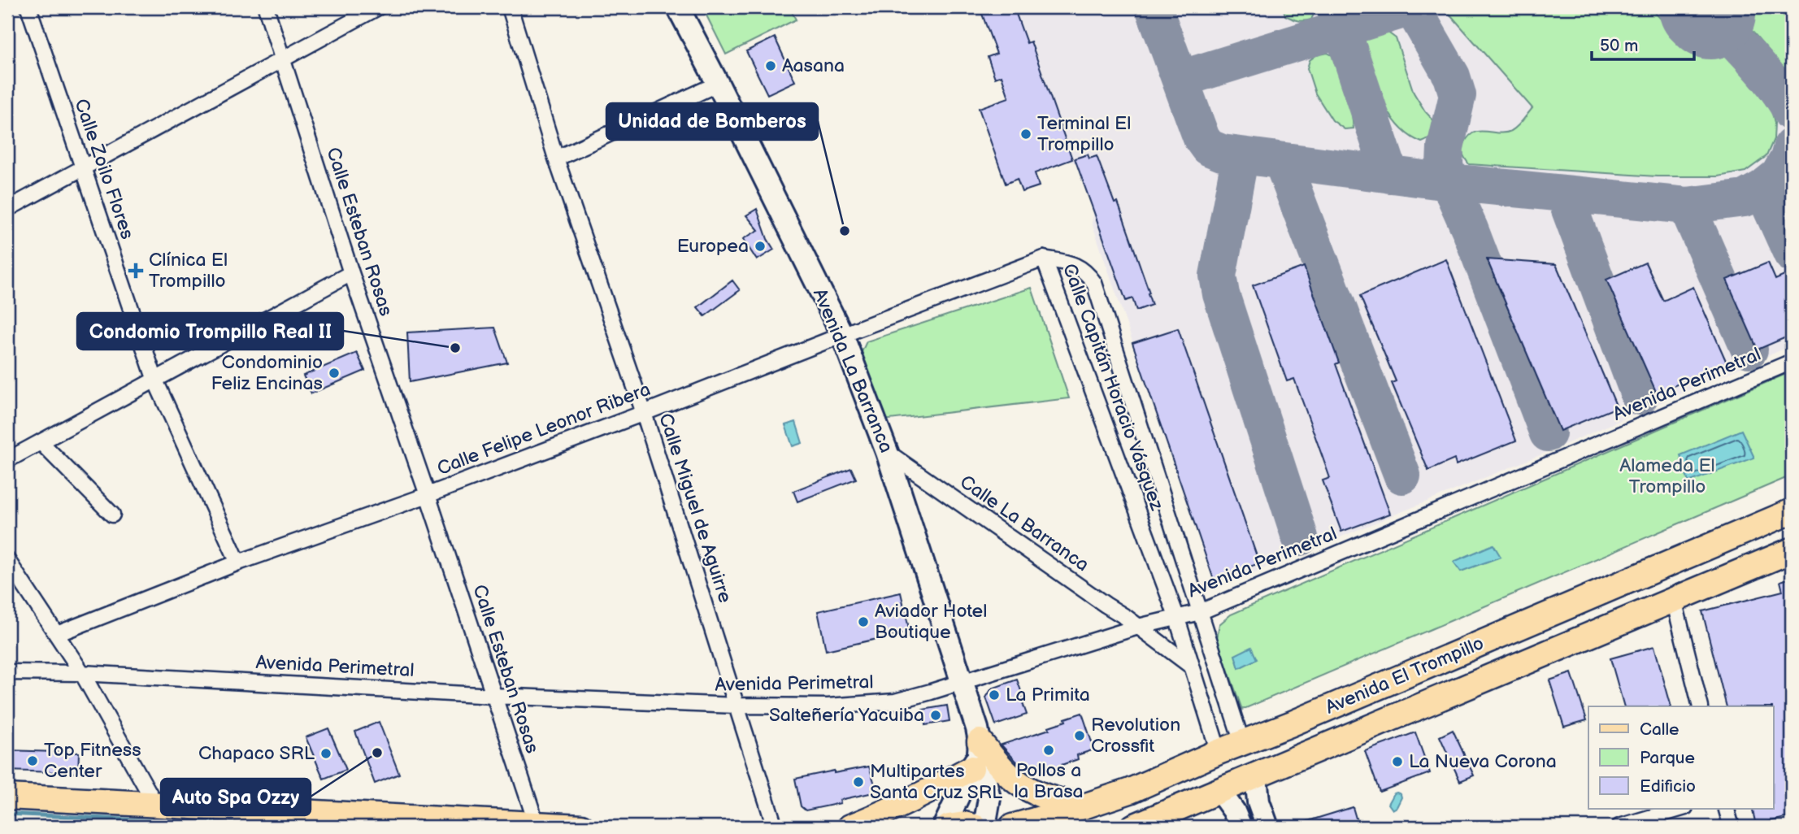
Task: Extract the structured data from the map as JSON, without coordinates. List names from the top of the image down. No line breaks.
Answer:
{"streets":{"main road":["Avenida El Trompillo"],"street":["Calle Zoilo Flores","Calle Esteban Rosas","Avenida La Barranca","Avenida Perimetral","Calle Capitán Horacio Vásquez","Calle Felipe Leonor Ribera","Calle Miguel de Aguirre","Calle La Barranca"]},"crossings":[["Calle Zoilo Flores","Calle Felipe Leonor Ribera"],["Calle Esteban Rosas","Avenida Perimetral"],["Calle Esteban Rosas","Calle Felipe Leonor Ribera"],["Avenida La Barranca","Avenida Perimetral"],["Avenida La Barranca","Calle Felipe Leonor Ribera"],["Avenida La Barranca","Calle La Barranca"],["Avenida Perimetral","Calle Capitán Horacio Vásquez"],["Avenida Perimetral","Calle Miguel de Aguirre"],["Avenida Perimetral","Calle La Barranca"],["Calle Capitán Horacio Vásquez","Calle Felipe Leonor Ribera"],["Calle Capitán Horacio Vásquez","Calle La Barranca"],["Calle Capitán Horacio Vásquez","Avenida El Trompillo"],["Calle Felipe Leonor Ribera","Calle Miguel de Aguirre"]],"parks":["Alameda El Trompillo"],"places":{"other":["Aasana","Terminal El Trompillo","Unidad de Bomberos","Europea","Condomio Trompillo Real II","Condominio Feliz Encinas","Aviador Hotel Boutique","La Primita","Salteñería Yacuiba","Revolution Crossfit","Pollos a la Brasa","Auto Spa Ozzy","Chapaco SRL","Top Fitness Center","La Nueva Corona","Multipartes Santa Cruz SRL"],"health":["Clínica El Trompillo"]},"legend":["Calle","Parque","Edificio"],"scale_bar":"50 m"}
